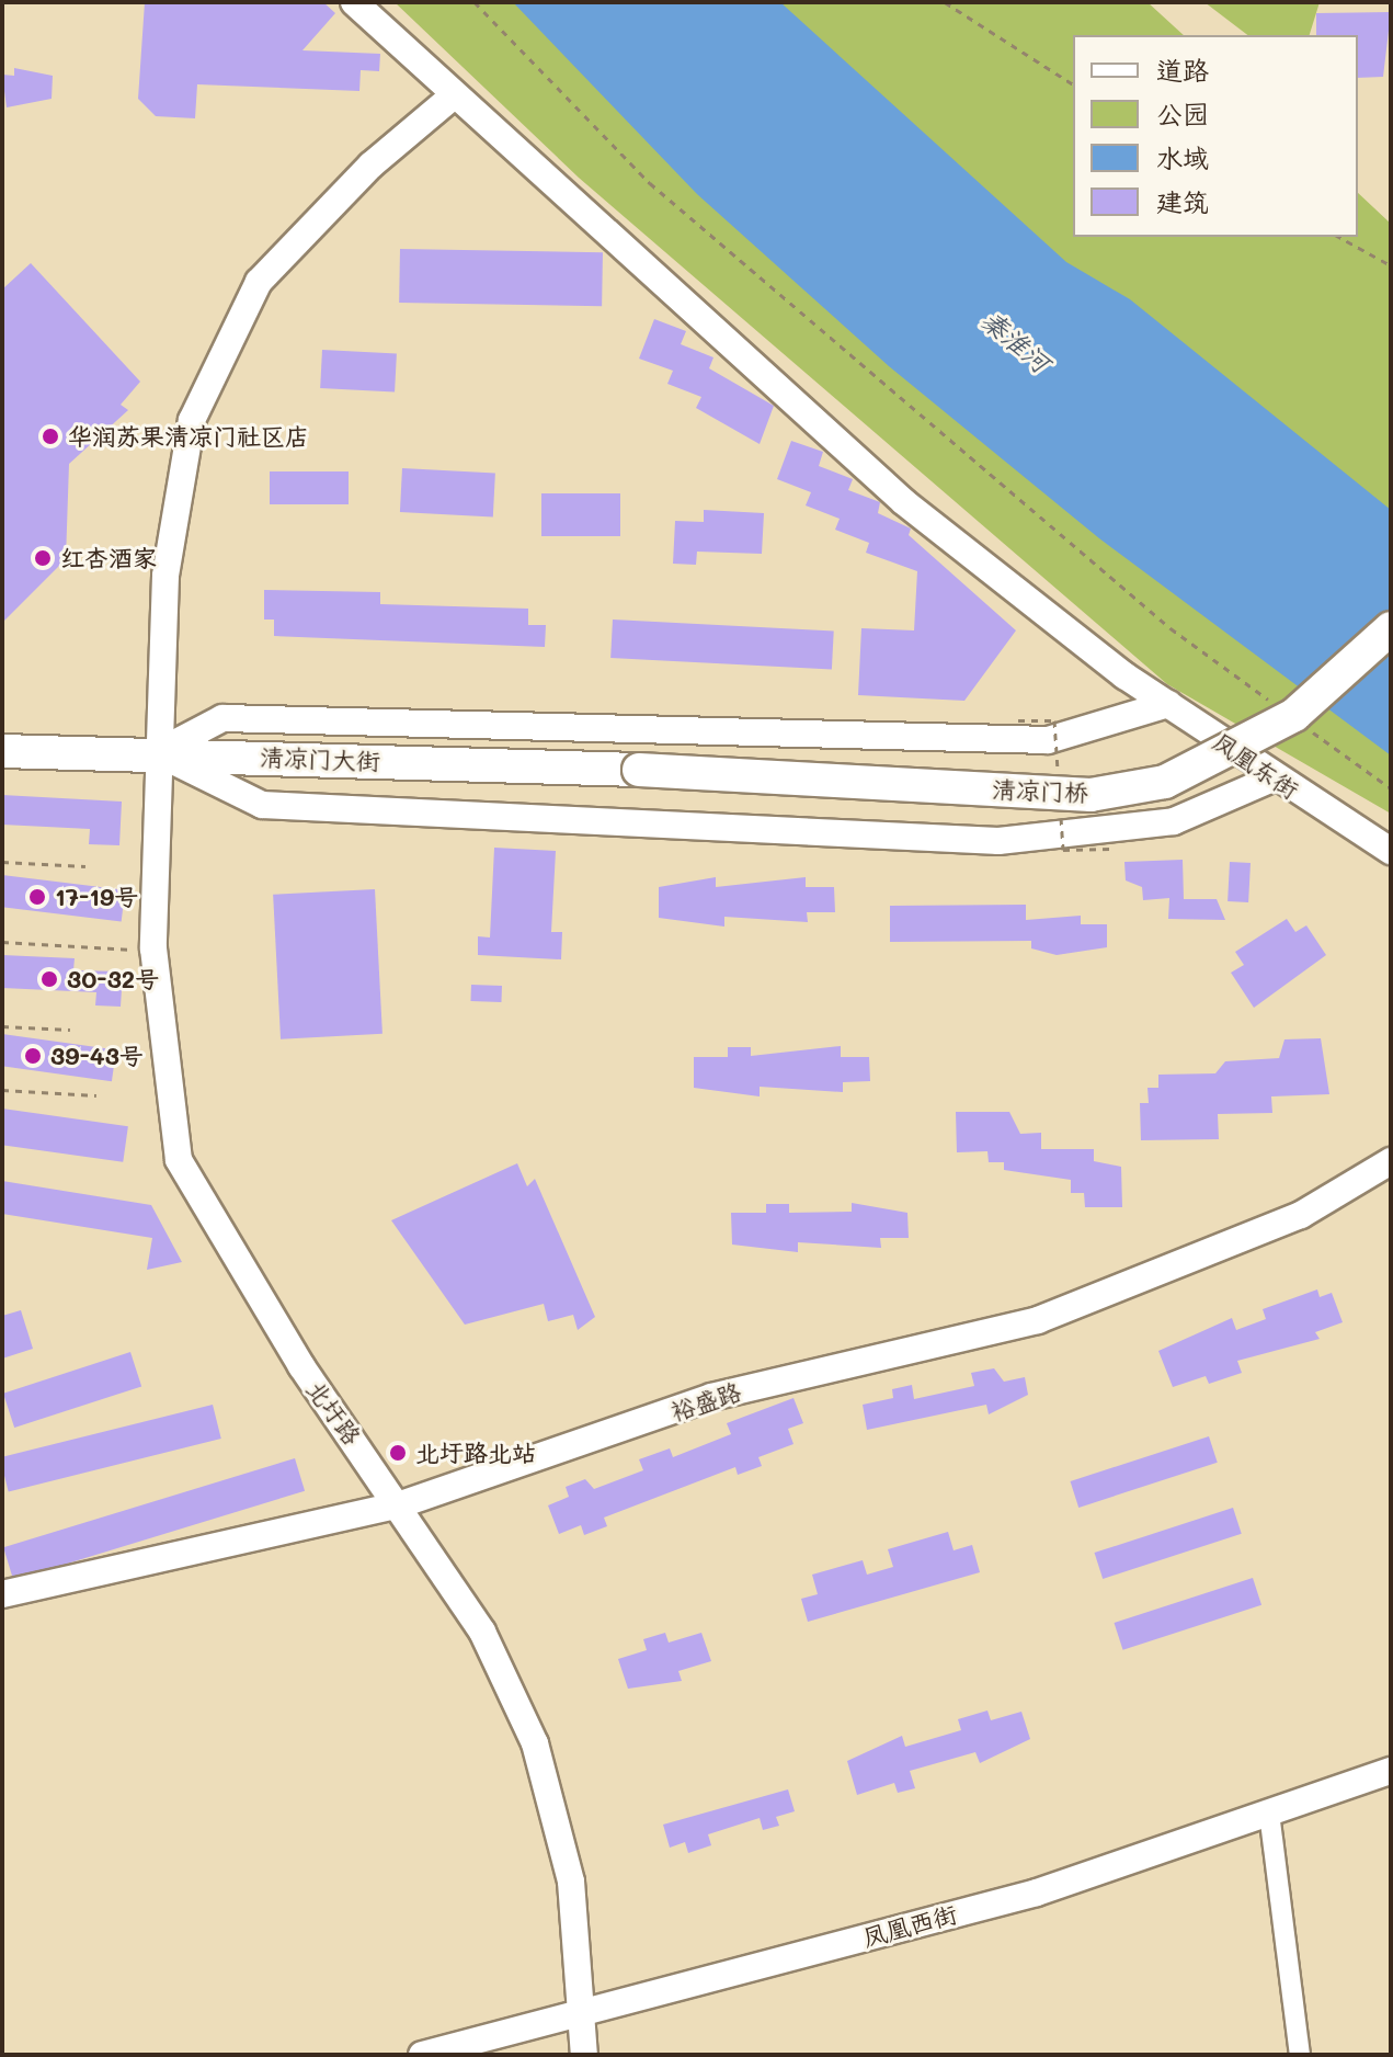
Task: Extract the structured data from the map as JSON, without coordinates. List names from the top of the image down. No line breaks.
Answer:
{"streets":{"main road":["清凉门大街","清凉门桥"],"street":["凤凰东街","裕盛路","北圩路","凤凰西街"]},"crossings":[["清凉门大街","清凉门桥"],["清凉门大街","北圩路"],["凤凰东街","北圩路"],["裕盛路","北圩路"],["北圩路","凤凰西街"]],"water":["秦淮河"],"places":["华润苏果清凉门社区店","红杏酒家","17-19号","30-32号","39-43号","北圩路北站"],"legend":["道路","公园","水域","建筑"]}
